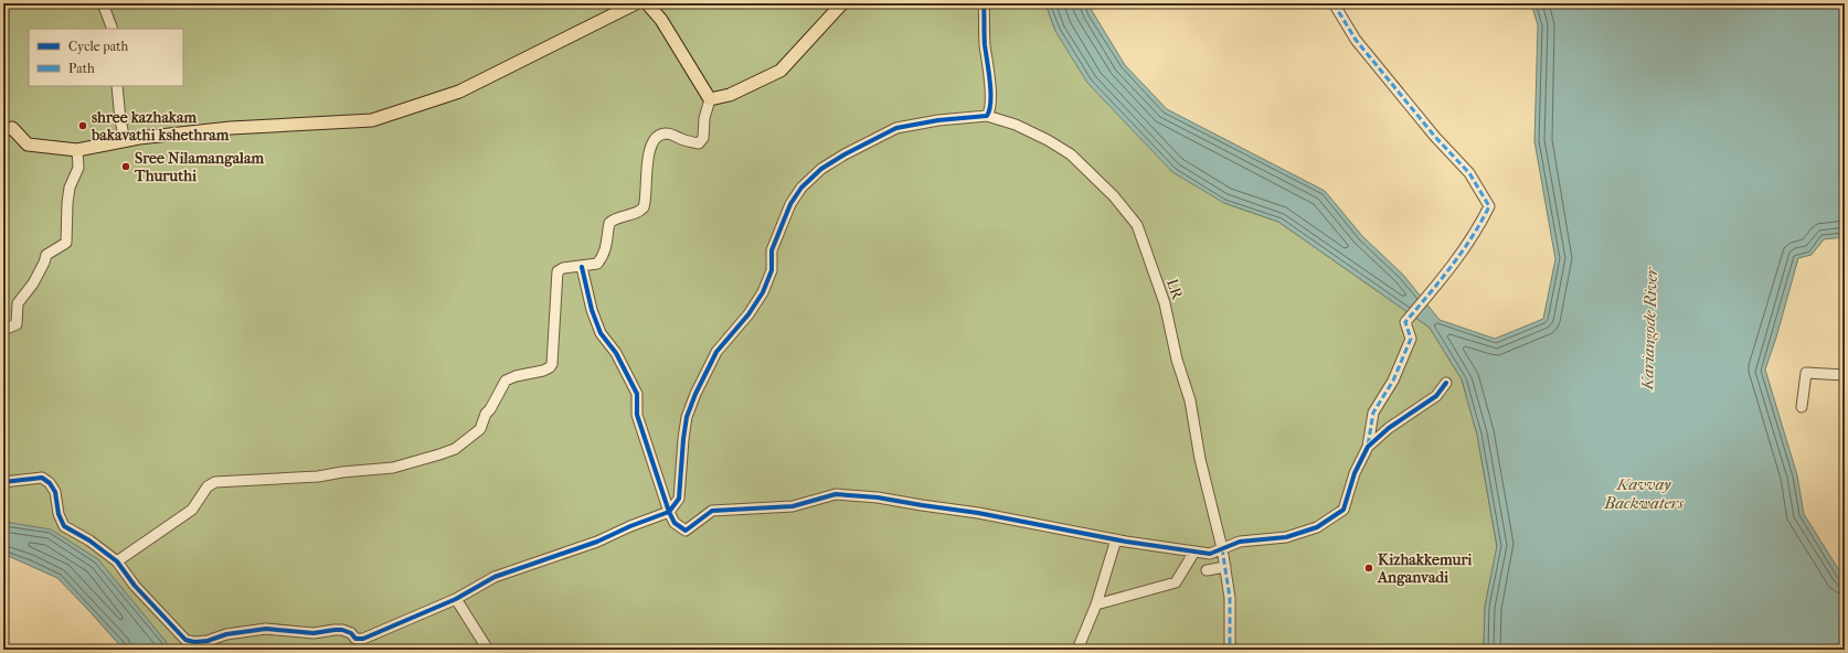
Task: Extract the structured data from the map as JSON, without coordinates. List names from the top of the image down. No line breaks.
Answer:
{"streets":{"street":["LR"]},"water":["Kariangode River","Kavvay Backwaters"],"places":["shree kazhakam bakavathi kshethram","Sree Nilamangalam Thuruthi","Kizhakkemuri Anganvadi"],"legend":["Cycle path","Path"]}
